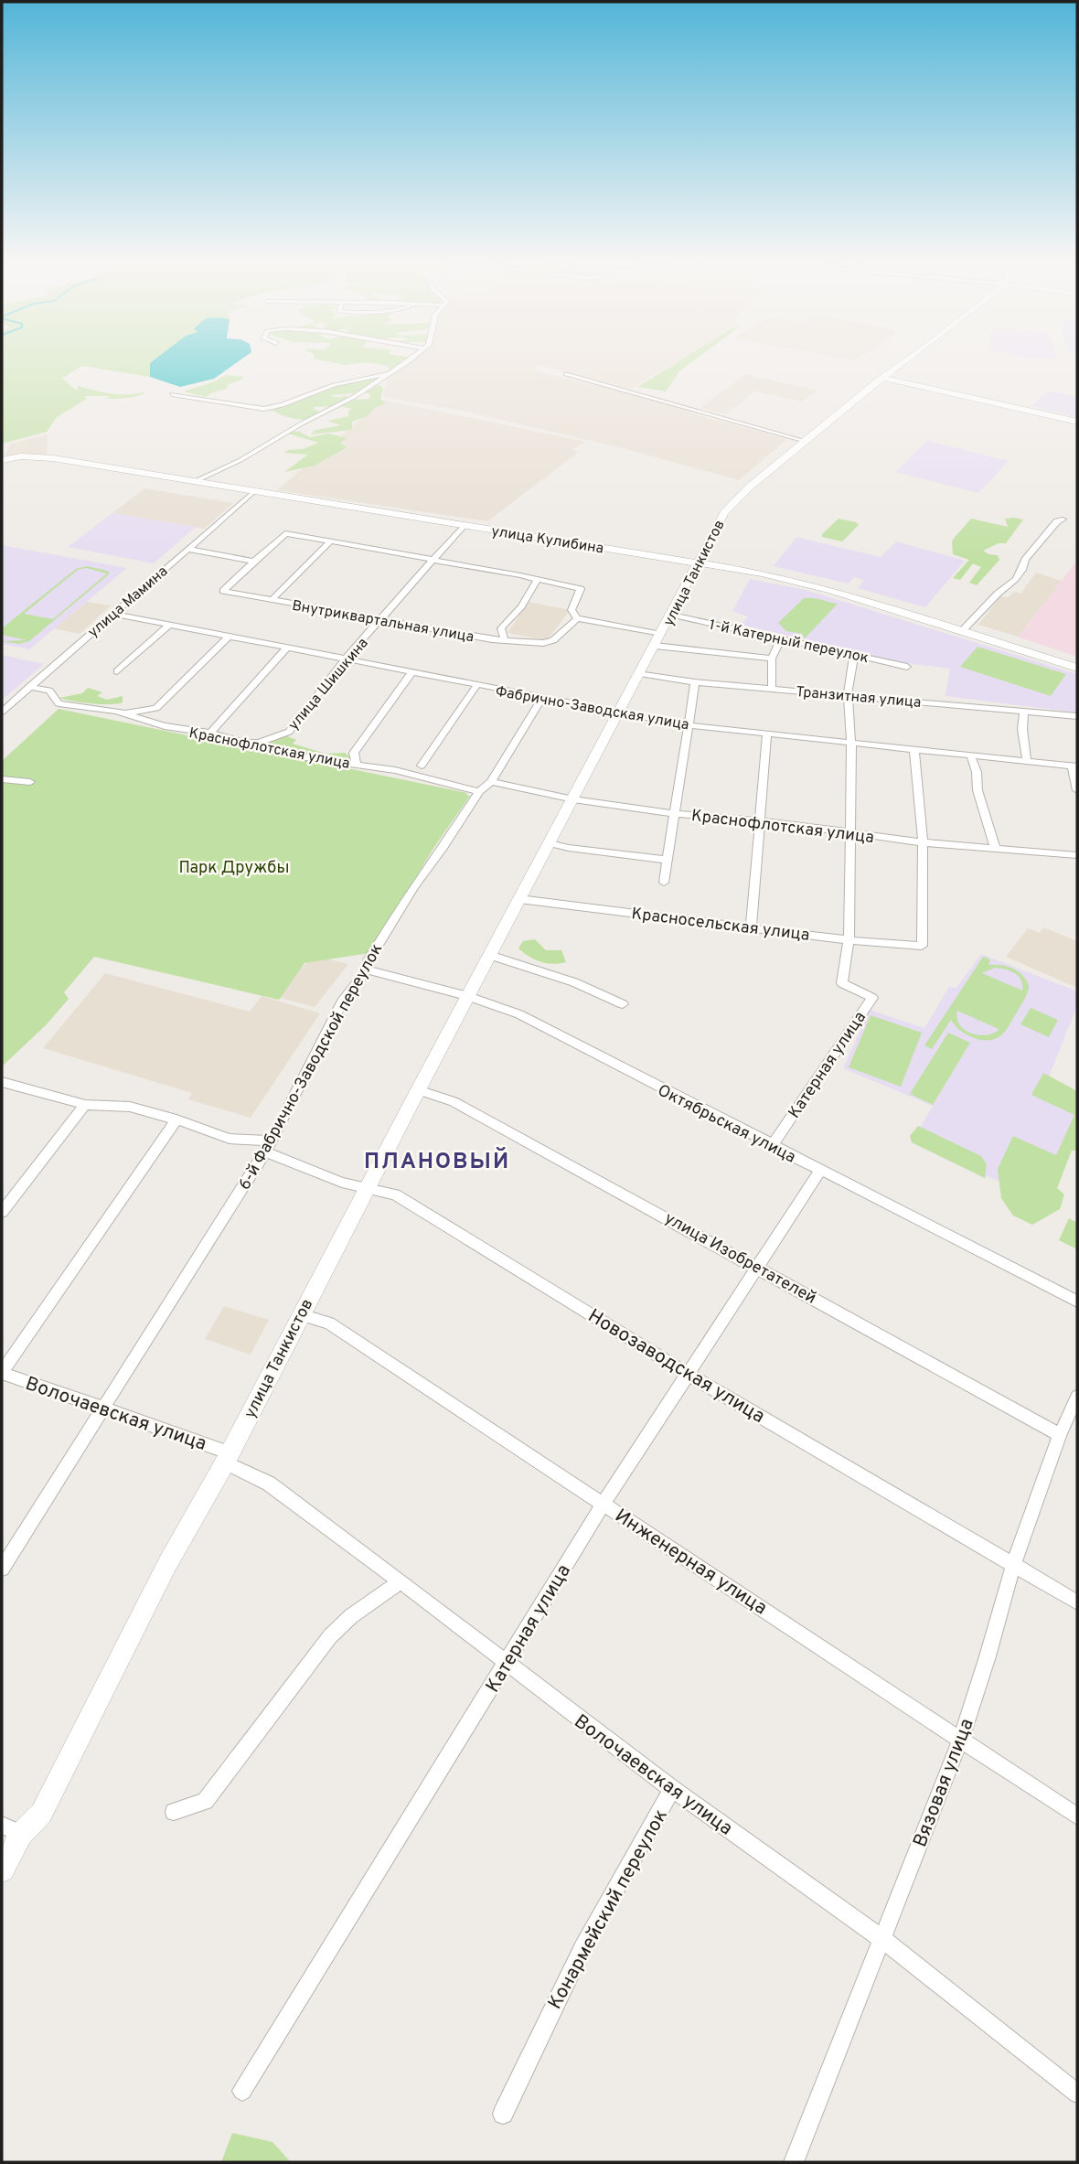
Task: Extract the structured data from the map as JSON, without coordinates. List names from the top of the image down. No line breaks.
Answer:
{"streets":{"main road":["улица Кулибина","улица Танкистов"],"street":["улица Мамина","Внутриквартальная улица","1-й Катерный переулок","улица Шишкина","Транзитная улица","Фабрично-Заводская улица","Краснофлотская улица","Красносельская улица","Катерная улица","6-й Фабрично-Заводской переулок","Октябрьская улица","улица Изобретателей","Новозаводская улица","Волочаевская улица","Инженерная улица","Вязовая улица","Конармейский переулок"]},"crossings":[["улица Кулибина","улица Танкистов"],["улица Кулибина","улица Мамина"],["улица Кулибина","улица Шишкина"],["улица Танкистов","1-й Катерный переулок"],["улица Танкистов","Транзитная улица"],["улица Танкистов","Фабрично-Заводская улица"],["улица Танкистов","Краснофлотская улица"],["улица Танкистов","Красносельская улица"],["улица Танкистов","Октябрьская улица"],["улица Танкистов","улица Изобретателей"],["улица Танкистов","Новозаводская улица"],["улица Танкистов","Волочаевская улица"],["улица Танкистов","Инженерная улица"],["улица Мамина","Фабрично-Заводская улица"],["улица Мамина","Краснофлотская улица"],["Внутриквартальная улица","улица Шишкина"],["1-й Катерный переулок","Катерная улица"],["улица Шишкина","Фабрично-Заводская улица"],["улица Шишкина","Краснофлотская улица"],["Транзитная улица","Катерная улица"],["Фабрично-Заводская улица","Катерная улица"],["Фабрично-Заводская улица","6-й Фабрично-Заводской переулок"],["Краснофлотская улица","Красносельская улица"],["Краснофлотская улица","Катерная улица"],["Краснофлотская улица","6-й Фабрично-Заводской переулок"],["Красносельская улица","Катерная улица"],["Катерная улица","Октябрьская улица"],["Катерная улица","улица Изобретателей"],["Катерная улица","Новозаводская улица"],["Катерная улица","Волочаевская улица"],["Катерная улица","Инженерная улица"],["6-й Фабрично-Заводской переулок","Октябрьская улица"],["6-й Фабрично-Заводской переулок","Новозаводская улица"],["6-й Фабрично-Заводской переулок","Волочаевская улица"],["улица Изобретателей","Вязовая улица"],["Новозаводская улица","Вязовая улица"],["Волочаевская улица","Вязовая улица"],["Волочаевская улица","Конармейский переулок"],["Инженерная улица","Вязовая улица"]],"districts":["ПЛАНОВЫЙ"],"parks":["Парк Дружбы"]}
